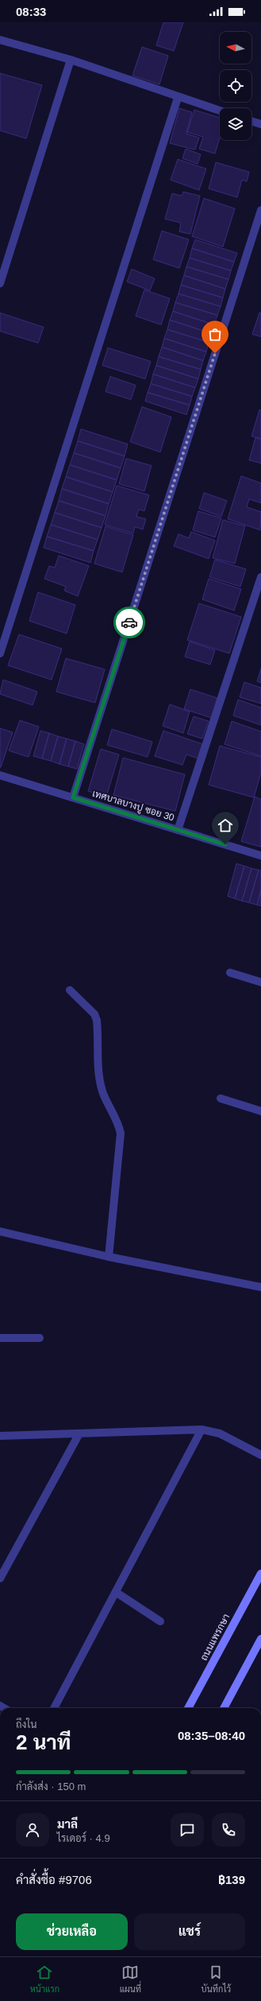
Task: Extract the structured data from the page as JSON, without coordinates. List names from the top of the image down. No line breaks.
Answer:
{"streets":{"main road":["ถนนแพรกษา"],"street":["เทศบาลบางปู ซอย 30"]},"north":"left","page":{"status":"08:33","heading":["2 นาที","ถึงใน","08:35–08:40"],"panel":["มาลี","ไรเดอร์ · 4.9","คำสั่งซื้อ #9706","฿139"],"bar":"กำลังส่ง · 150 m","buttons":["ช่วยเหลือ","แชร์"],"tabs":["หน้าแรก","แผนที่","บันทึกไว้"]}}
